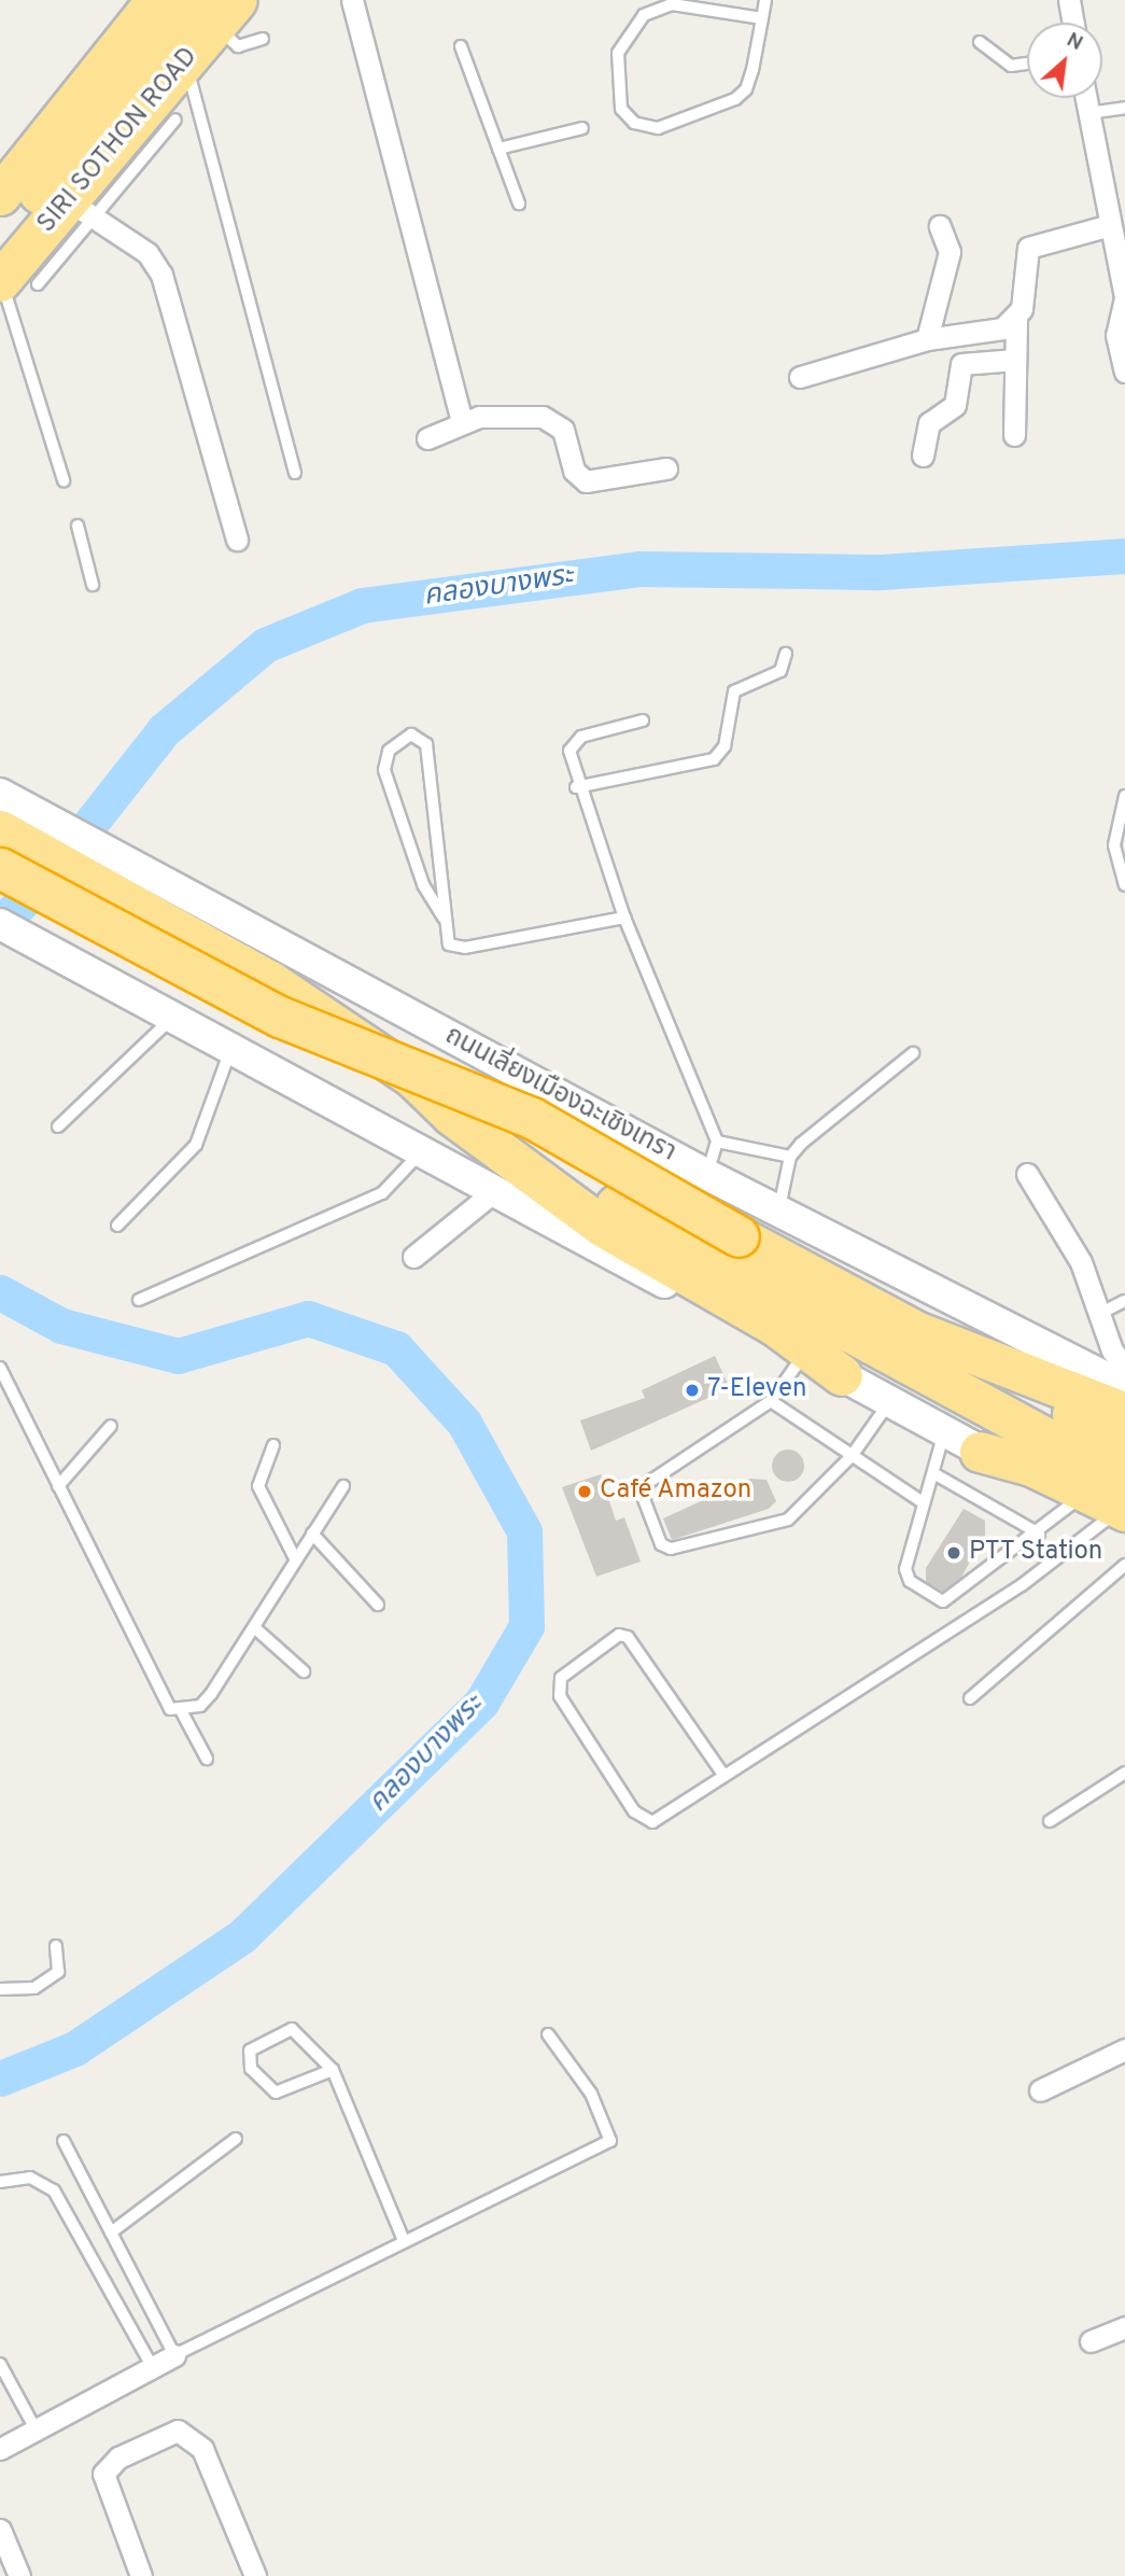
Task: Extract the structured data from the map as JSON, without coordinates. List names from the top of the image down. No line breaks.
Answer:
{"streets":{"highway":["SIRI SOTHON ROAD"],"main road":["ถนนเลี่ยงเมืองฉะเชิงเทรา"]},"water":["คลองบางพระ"],"places":["7-Eleven","Café Amazon","PTT Station"],"north":"top right"}
